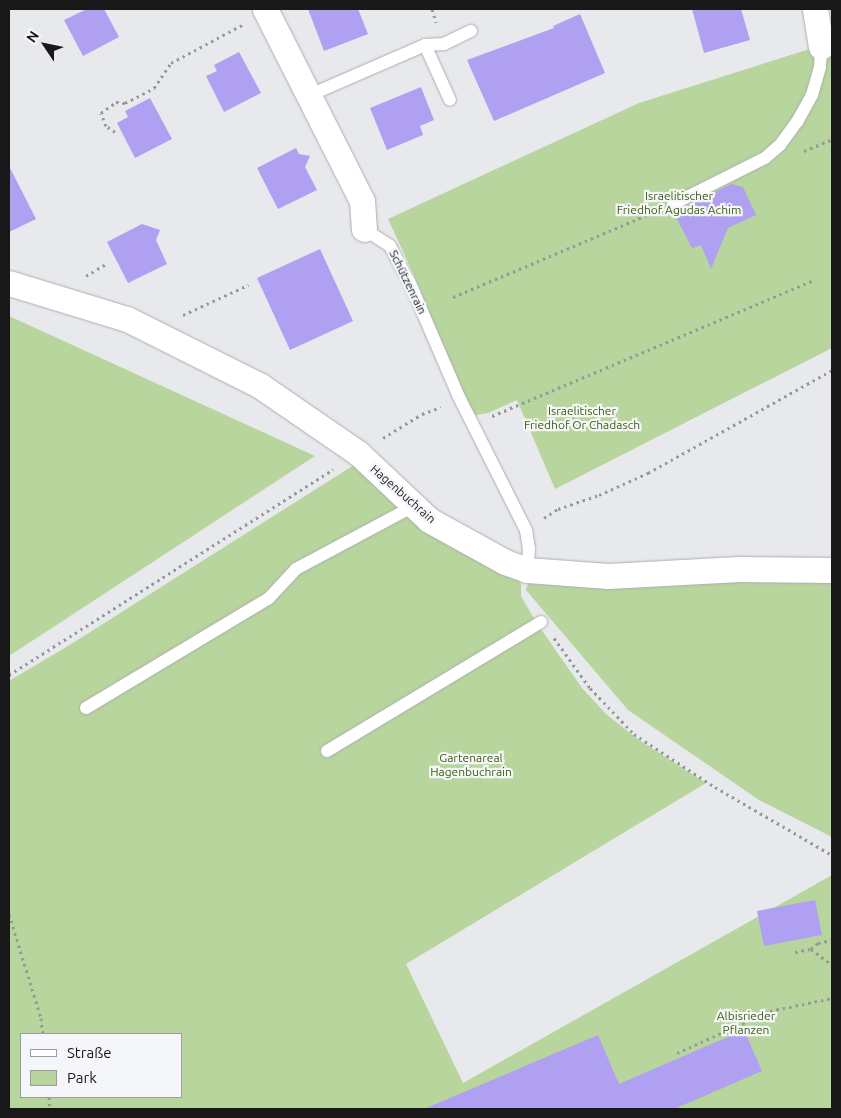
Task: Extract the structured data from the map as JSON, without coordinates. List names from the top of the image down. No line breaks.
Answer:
{"streets":{"street":["Schützenrain","Hagenbuchrain"]},"crossings":[["Schützenrain","Hagenbuchrain"]],"parks":["Israelitischer Friedhof Agudas Achim","Israelitischer Friedhof Or Chadasch","Gartenareal Hagenbuchrain","Albisrieder Pflanzen"],"legend":["Straße","Park"],"north":"top left"}
